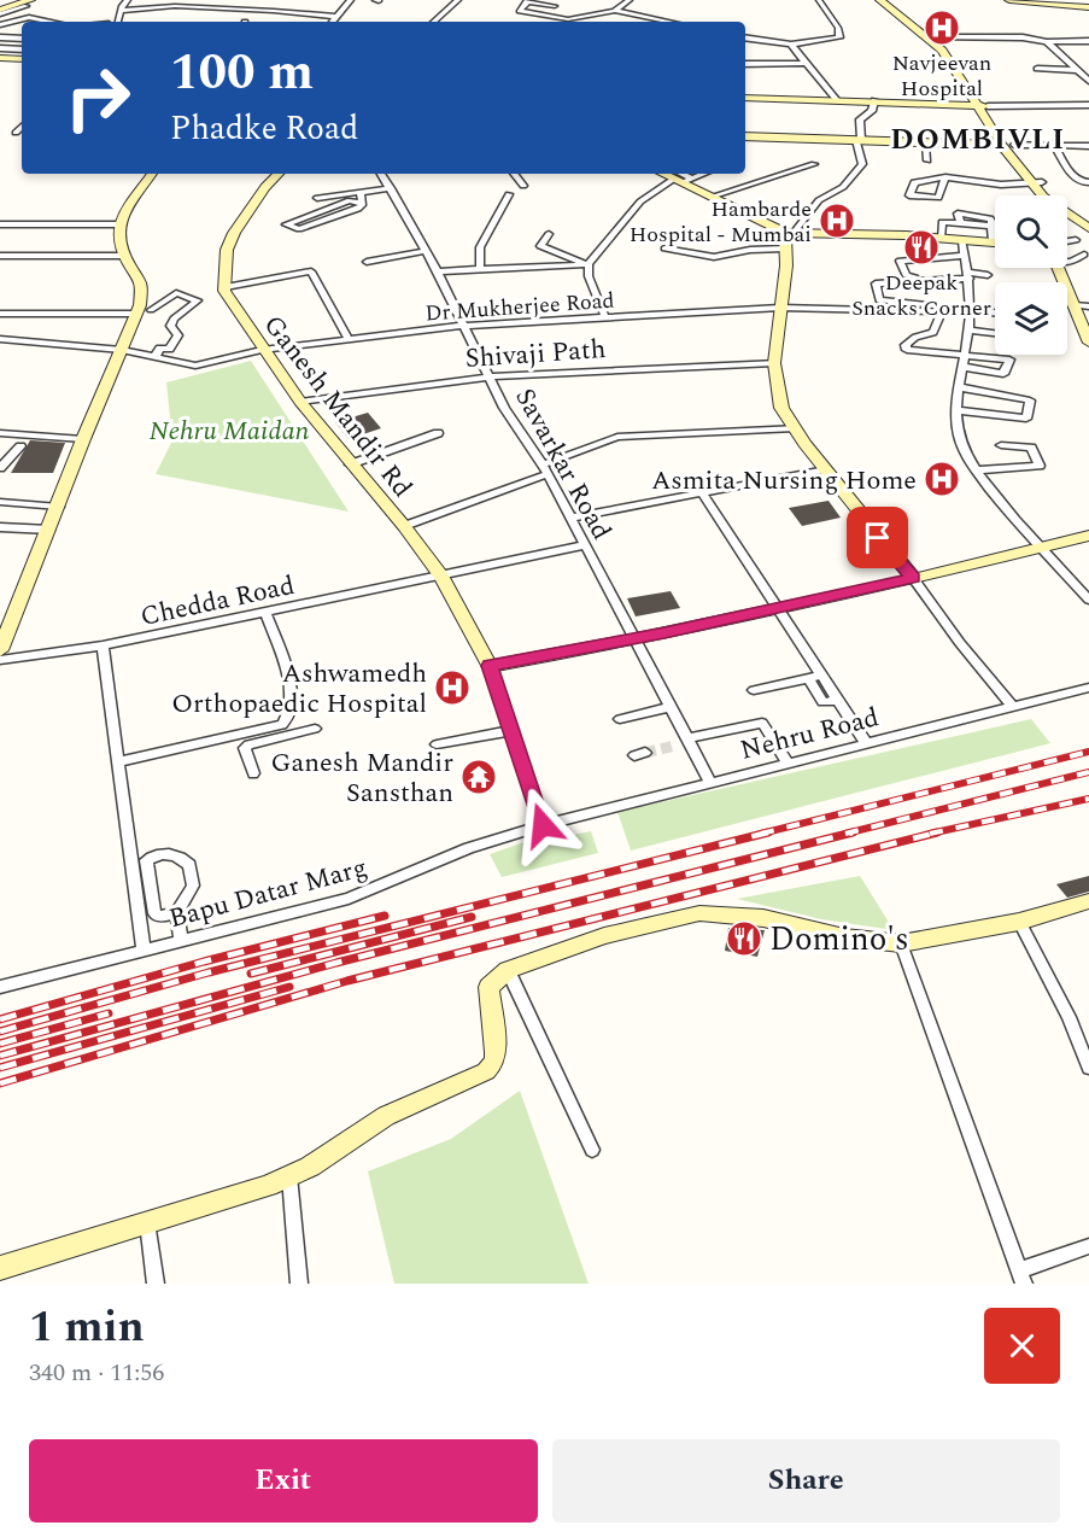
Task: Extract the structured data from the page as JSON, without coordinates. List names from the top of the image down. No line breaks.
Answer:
{"streets":{"street":["Dr Mukherjee Road","Shivaji Path","Ganesh Mandir Rd","Savarkar Road","Chedda Road","Nehru Road","Bapu Datar Marg"]},"crossings":[["Dr Mukherjee Road","Ganesh Mandir Rd"],["Dr Mukherjee Road","Savarkar Road"],["Shivaji Path","Ganesh Mandir Rd"],["Shivaji Path","Savarkar Road"],["Ganesh Mandir Rd","Chedda Road"],["Savarkar Road","Chedda Road"],["Savarkar Road","Nehru Road"],["Nehru Road","Bapu Datar Marg"]],"districts":["DOMBIVLI"],"parks":["Nehru Maidan"],"places":{"hospital":["Navjeevan Hospital","Hambarde Hospital - Mumbai","Asmita Nursing Home","Ashwamedh Orthopaedic Hospital"],"restaurant":["Deepak Snacks Corner","Domino's"],"temple":["Ganesh Mandir Sansthan"]},"page":{"turn":["100 m","Phadke Road"],"heading":["1 min","340 m · 11:56"],"buttons":["Exit","Share"]}}
